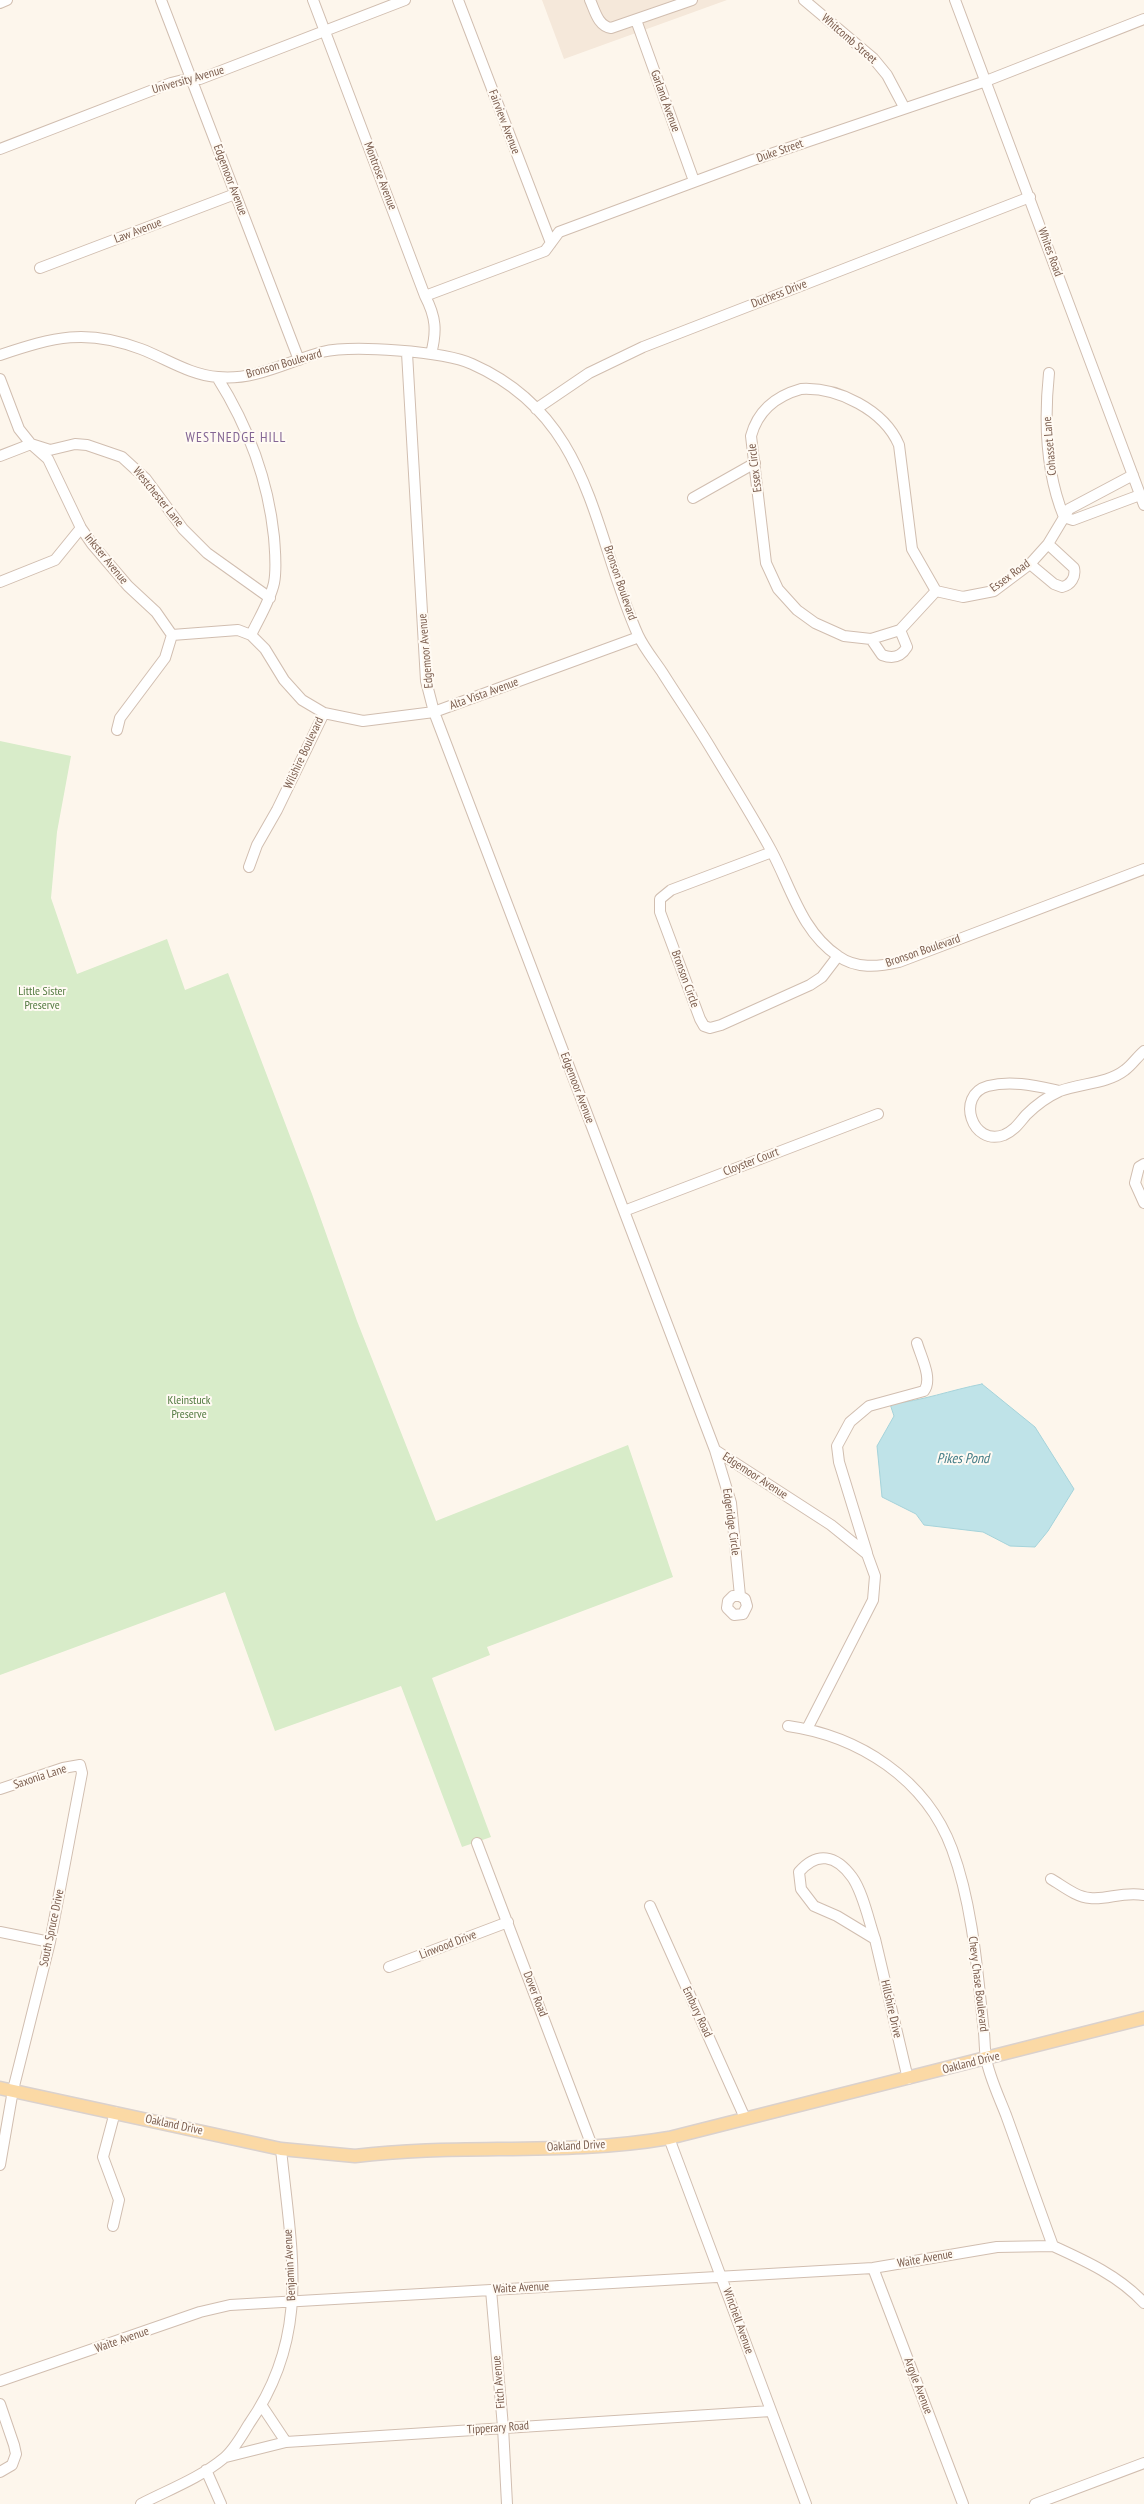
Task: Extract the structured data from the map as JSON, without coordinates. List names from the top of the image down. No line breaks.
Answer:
{"streets":{"main road":["Oakland Drive"],"street":["Whitcomb Street","University Avenue","Garland Avenue","Fairview Avenue","Duke Street","Montrose Avenue","Edgemoor Avenue","Law Avenue","Whites Road","Duchess Drive","Bronson Boulevard","Cohasset Lane","Essex Circle","Westchester Lane","Inkster Avenue","Essex Road","Alta Vista Avenue","Wilshire Boulevard","Bronson Circle","Cloyster Court","Edgeridge Circle","Saxonia Lane","South Spruce Drive","Linwood Drive","Chevy Chase Boulevard","Dover Road","Hillshire Drive","Embury Road","Waite Avenue","Benjamin Avenue","Winchell Avenue","Fitch Avenue","Argyle Avenue","Tipperary Road"]},"crossings":[["Whitcomb Street","Duke Street"],["University Avenue","Montrose Avenue"],["University Avenue","Edgemoor Avenue"],["Garland Avenue","Duke Street"],["Fairview Avenue","Duke Street"],["Duke Street","Montrose Avenue"],["Duke Street","Whites Road"],["Montrose Avenue","Bronson Boulevard"],["Edgemoor Avenue","Law Avenue"],["Edgemoor Avenue","Bronson Boulevard"],["Edgemoor Avenue","Alta Vista Avenue"],["Edgemoor Avenue","Cloyster Court"],["Edgemoor Avenue","Edgeridge Circle"],["Whites Road","Duchess Drive"],["Whites Road","Essex Road"],["Duchess Drive","Bronson Boulevard"],["Bronson Boulevard","Alta Vista Avenue"],["Bronson Boulevard","Bronson Circle"],["Cohasset Lane","Essex Road"],["Essex Circle","Essex Road"],["Westchester Lane","Inkster Avenue"],["Alta Vista Avenue","Wilshire Boulevard"],["Saxonia Lane","South Spruce Drive"],["South Spruce Drive","Oakland Drive"],["Linwood Drive","Dover Road"],["Chevy Chase Boulevard","Oakland Drive"],["Chevy Chase Boulevard","Waite Avenue"],["Dover Road","Oakland Drive"],["Hillshire Drive","Oakland Drive"],["Embury Road","Oakland Drive"],["Oakland Drive","Benjamin Avenue"],["Oakland Drive","Winchell Avenue"],["Waite Avenue","Benjamin Avenue"],["Waite Avenue","Winchell Avenue"],["Waite Avenue","Fitch Avenue"],["Waite Avenue","Argyle Avenue"],["Benjamin Avenue","Tipperary Road"],["Winchell Avenue","Tipperary Road"],["Fitch Avenue","Tipperary Road"]],"districts":["WESTNEDGE HILL"],"water":["Pikes Pond"],"parks":["Little Sister Preserve","Kleinstuck Preserve"]}
